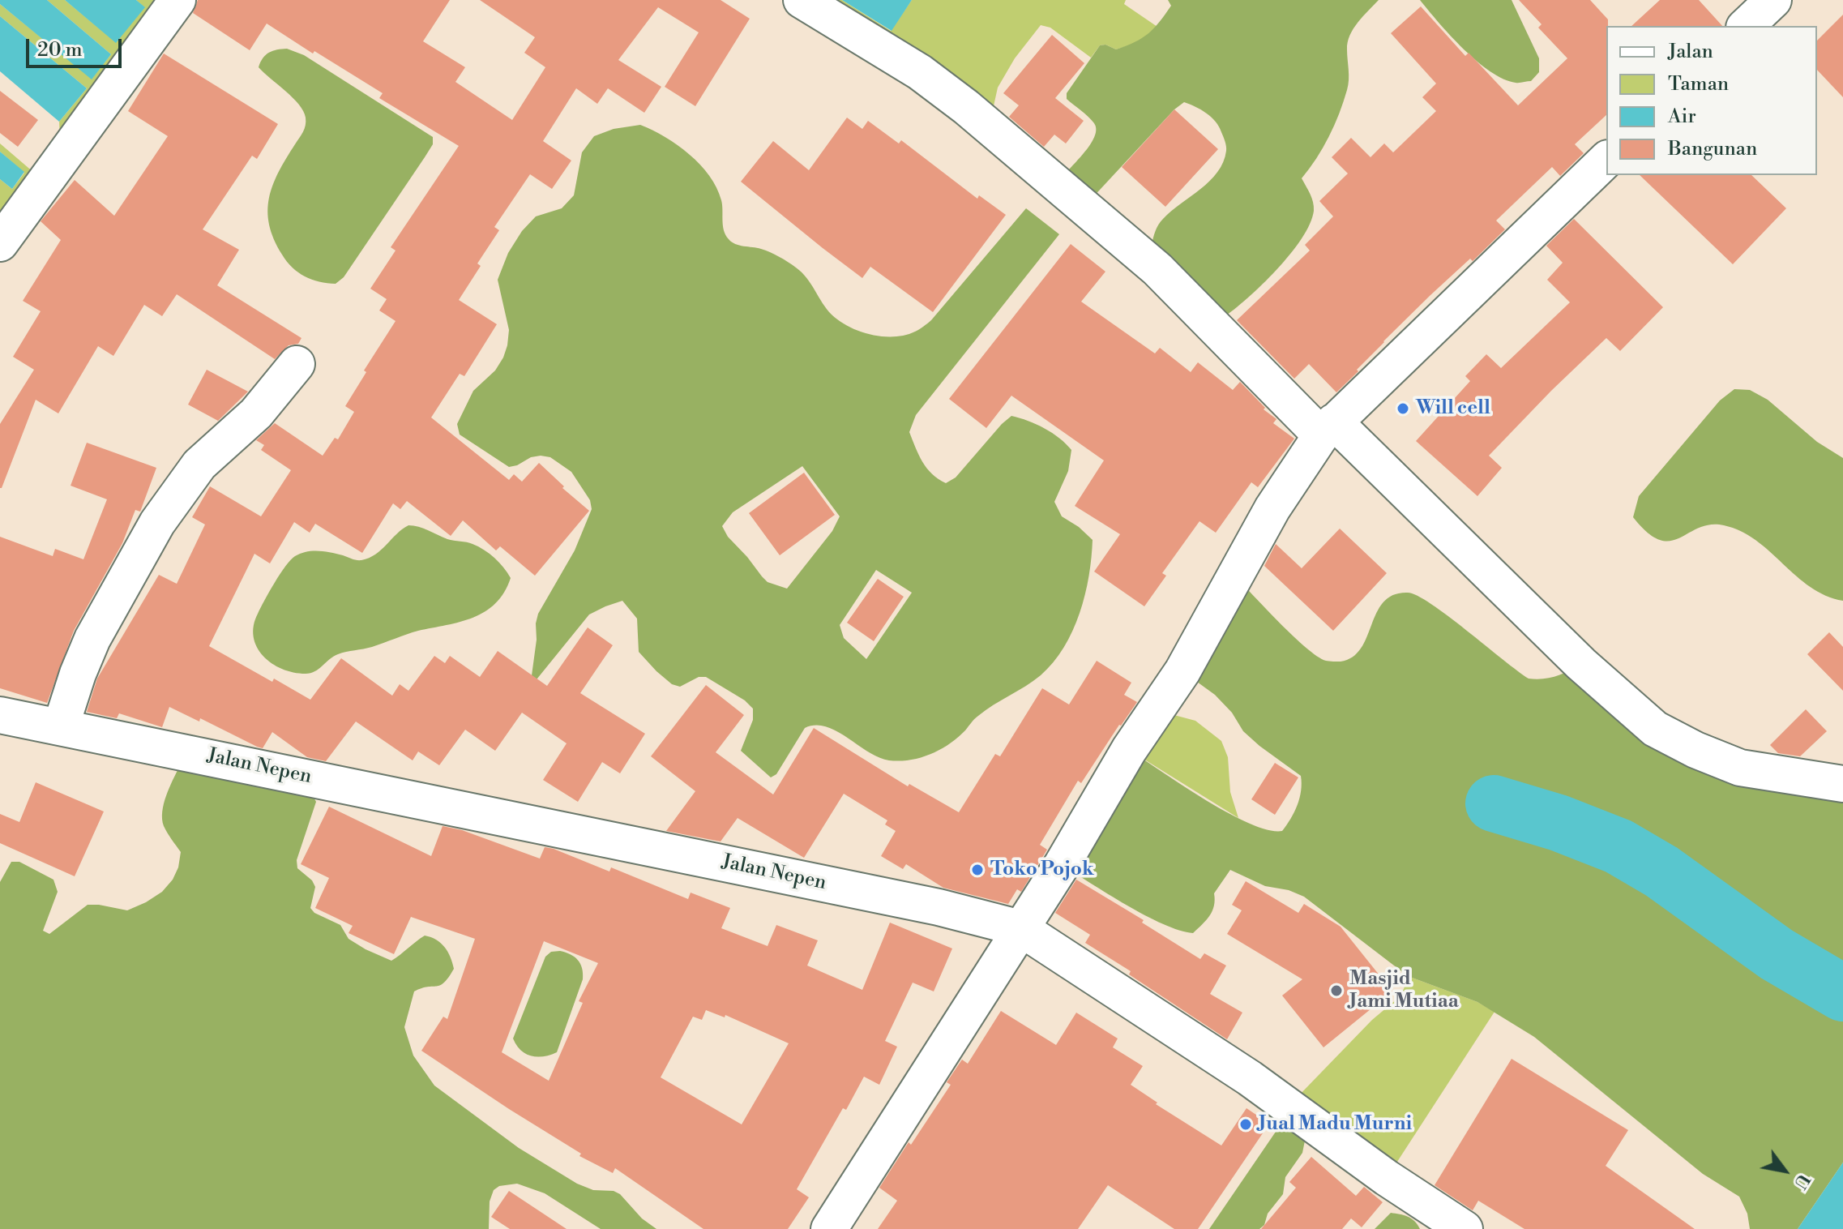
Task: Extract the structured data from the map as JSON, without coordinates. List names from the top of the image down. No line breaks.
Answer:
{"streets":{"street":["Jalan Nepen"]},"places":["Will cell","Toko Pojok","Masjid Jami Mutiaa","Jual Madu Murni"],"legend":["Jalan","Taman","Air","Bangunan"],"scale_bar":"20 m","north":"bottom right"}
